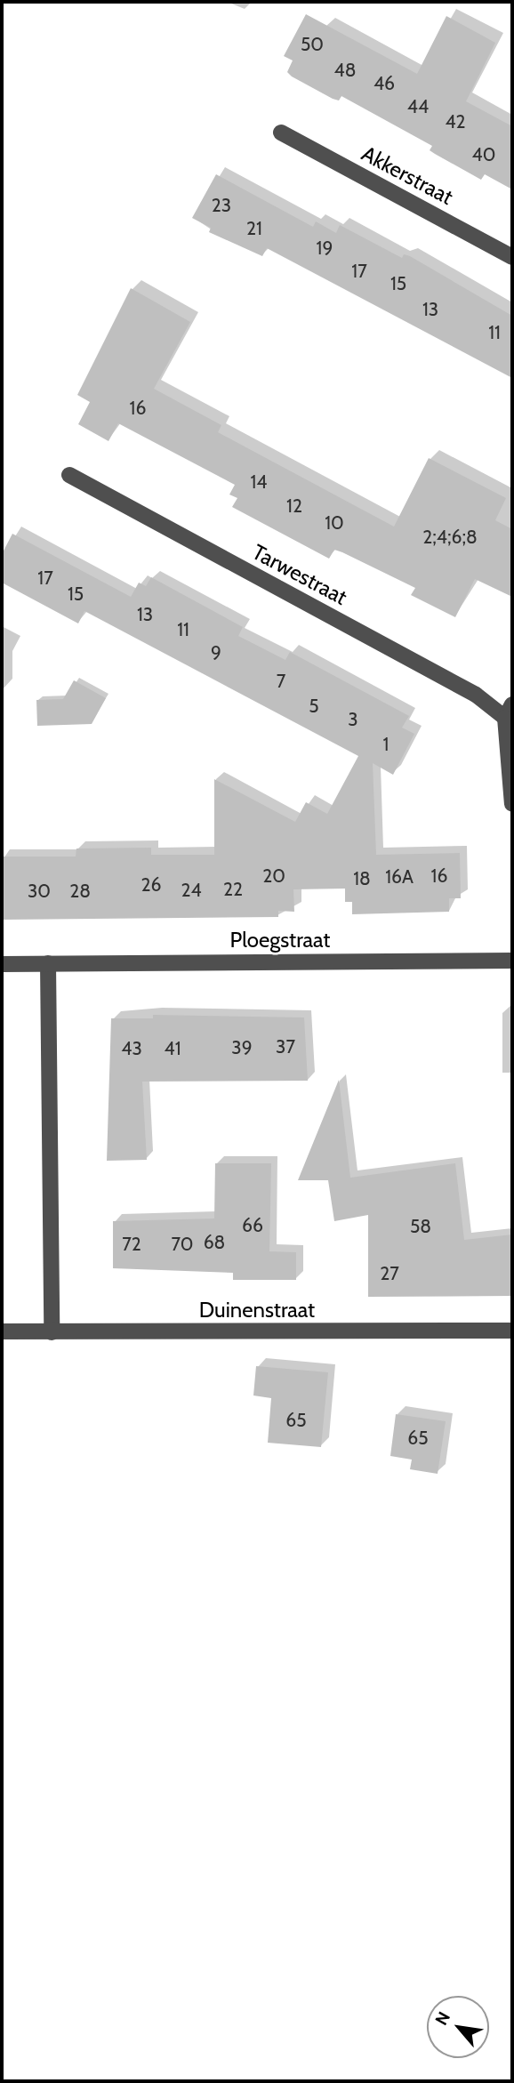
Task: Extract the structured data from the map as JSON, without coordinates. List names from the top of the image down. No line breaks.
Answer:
{"streets":{"street":["Akkerstraat","Tarwestraat","Ploegstraat","Duinenstraat"]},"house_numbers":["50","48","46","44","42","40","23","21","19","17","15","13","11","16","14","12","10","2;4;6;8","17","15","13","11","9","7","5","3","1","20","16","16A","18","26","22","24","30","28","37","39","43","41","66","58","68","72","70","27","65","65"],"north":"top left"}
